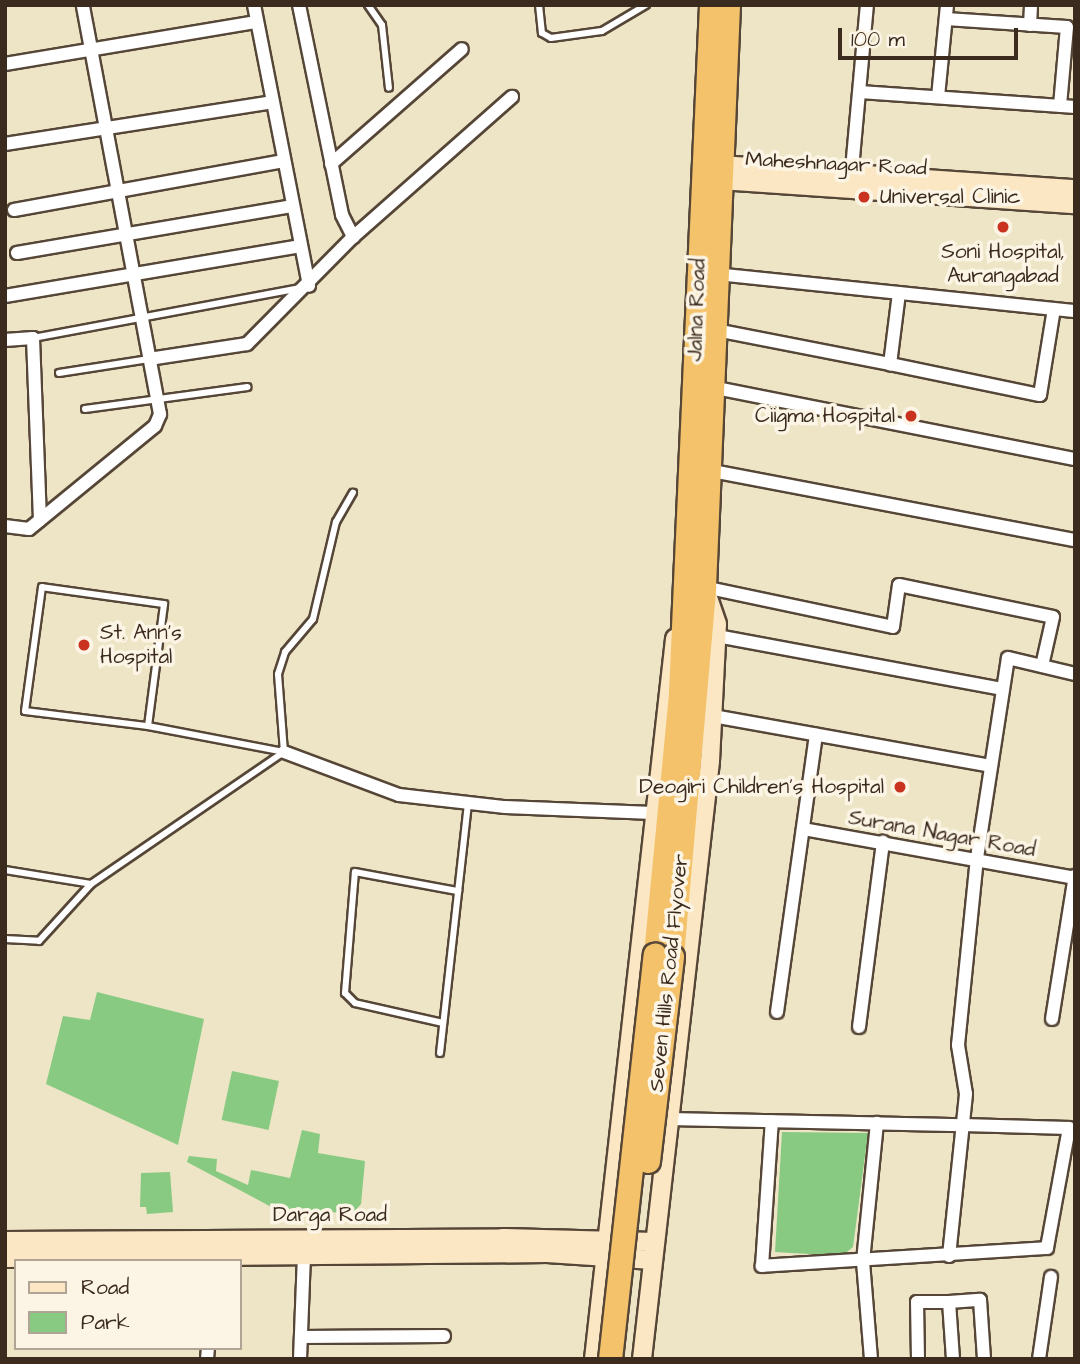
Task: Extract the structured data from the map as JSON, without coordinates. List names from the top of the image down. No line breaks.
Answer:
{"streets":{"highway":["Jalna Road","Seven Hills Road Flyover"],"street":["Maheshnagar Road","Surana Nagar Road","Darga Road"]},"crossings":[["Maheshnagar Road","Jalna Road"],["Jalna Road","Seven Hills Road Flyover"]],"places":["Universal Clinic","Soni Hospital, Aurangabad","Ciigma Hospital","St. Ann's Hospital","Deogiri Children's Hospital"],"legend":["Road","Park"],"scale_bar":"100 m"}
